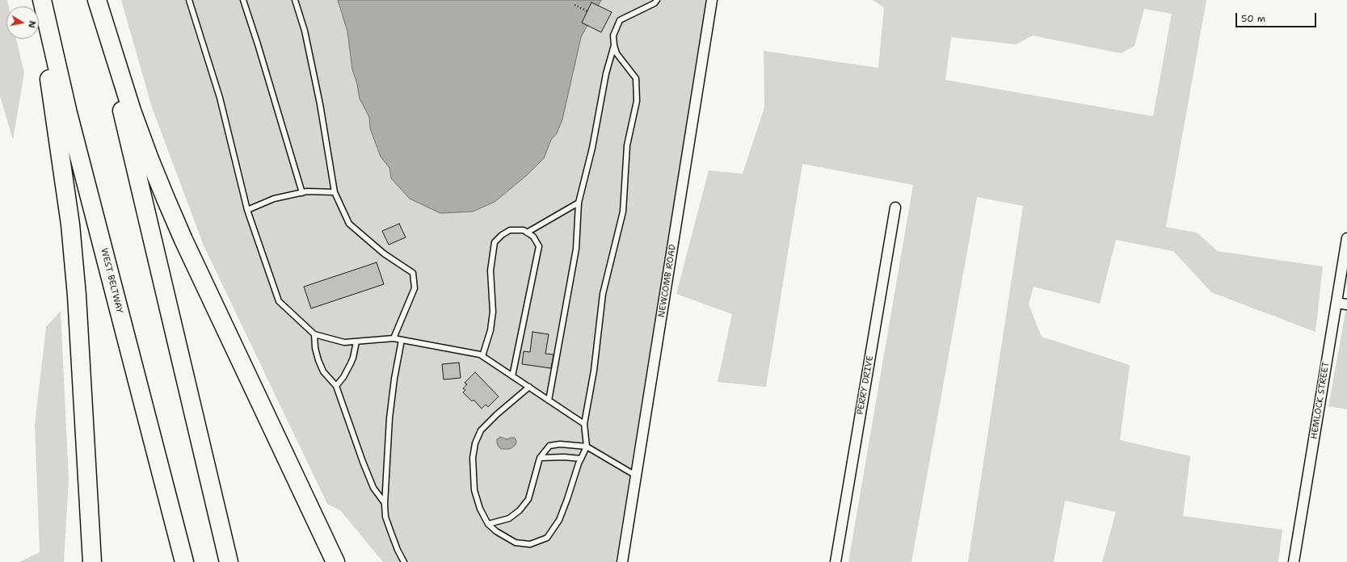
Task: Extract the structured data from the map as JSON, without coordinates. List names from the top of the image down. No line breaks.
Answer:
{"streets":{"highway":["WEST BELTWAY"],"street":["NEWCOMB ROAD","PERRY DRIVE","HEMLOCK STREET"]},"scale_bar":"50 m","north":"right"}
